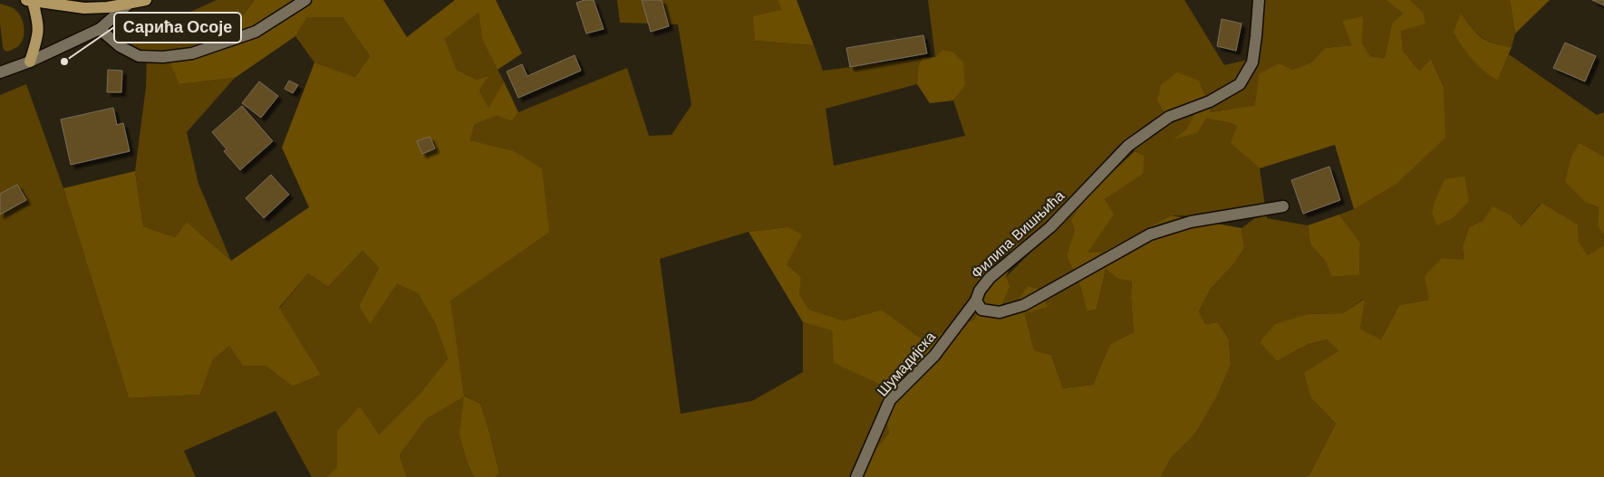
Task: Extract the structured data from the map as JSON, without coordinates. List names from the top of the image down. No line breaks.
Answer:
{"streets":{"street":["Филипа Вишњића","Шумадијска"]},"crossings":[["Филипа Вишњића","Шумадијска"]],"places":["Сарића Осоје"]}
